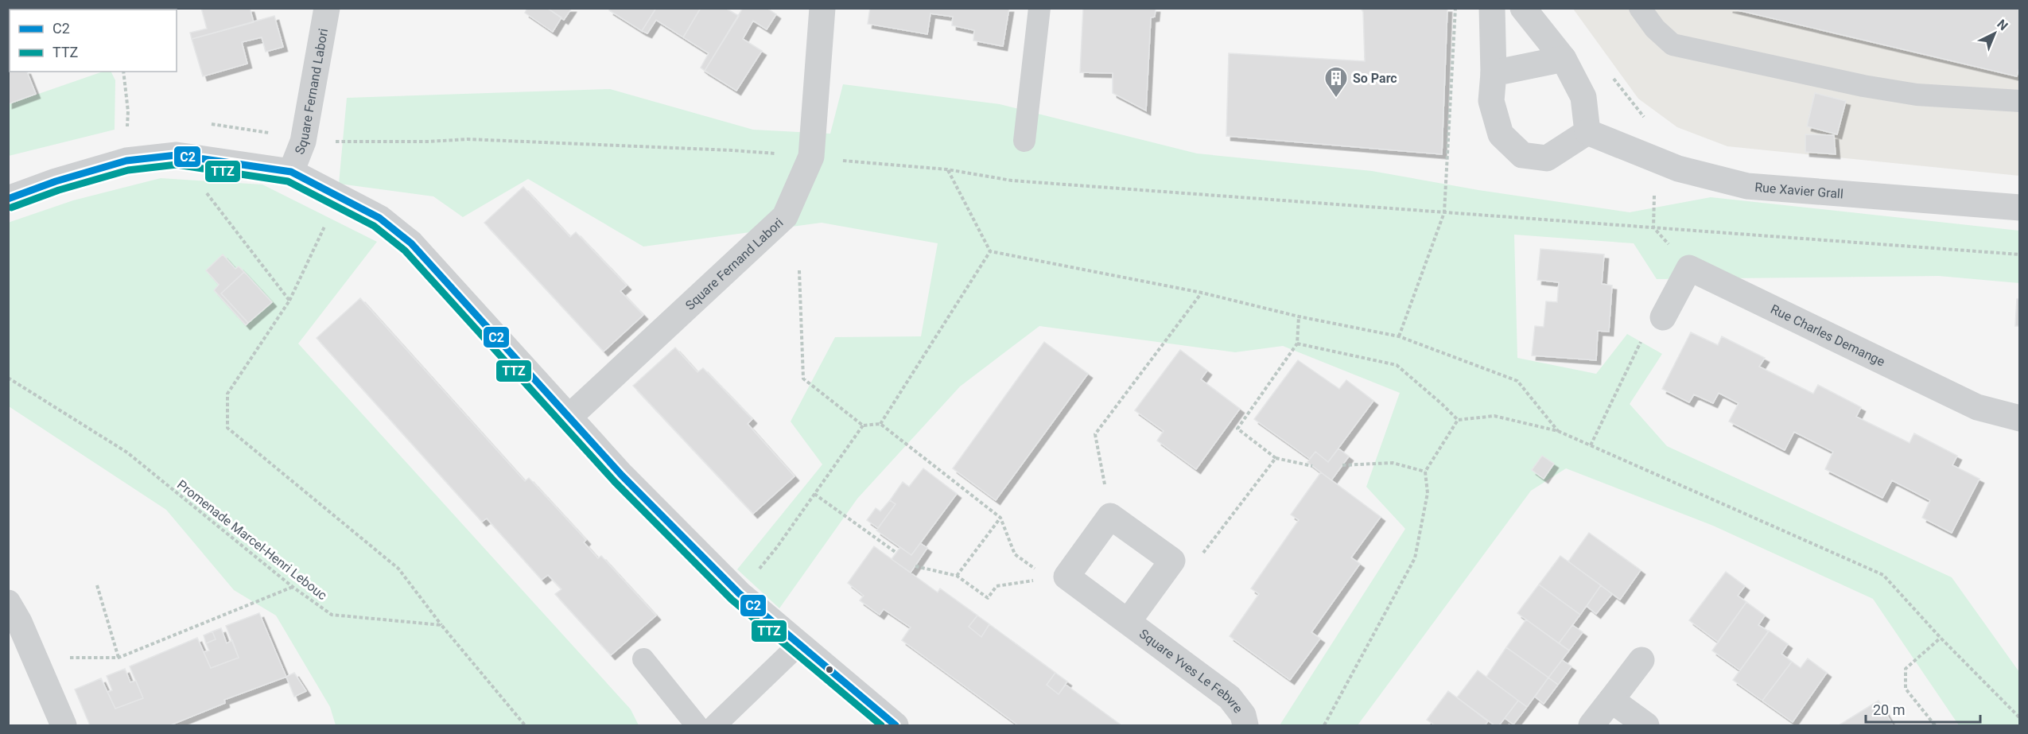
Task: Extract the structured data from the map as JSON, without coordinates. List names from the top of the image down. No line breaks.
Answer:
{"streets":{"street":["Square Fernand Labori","Rue Xavier Grall","Rue Charles Demange","Square Yves Le Febvre"],"path":["Promenade Marcel-Henri Lebouc"]},"places":{"building":["So Parc"]},"lines":["transit line C2","transit line TTZ"],"legend":["C2","TTZ"],"scale_bar":"20 m","north":"top right"}
